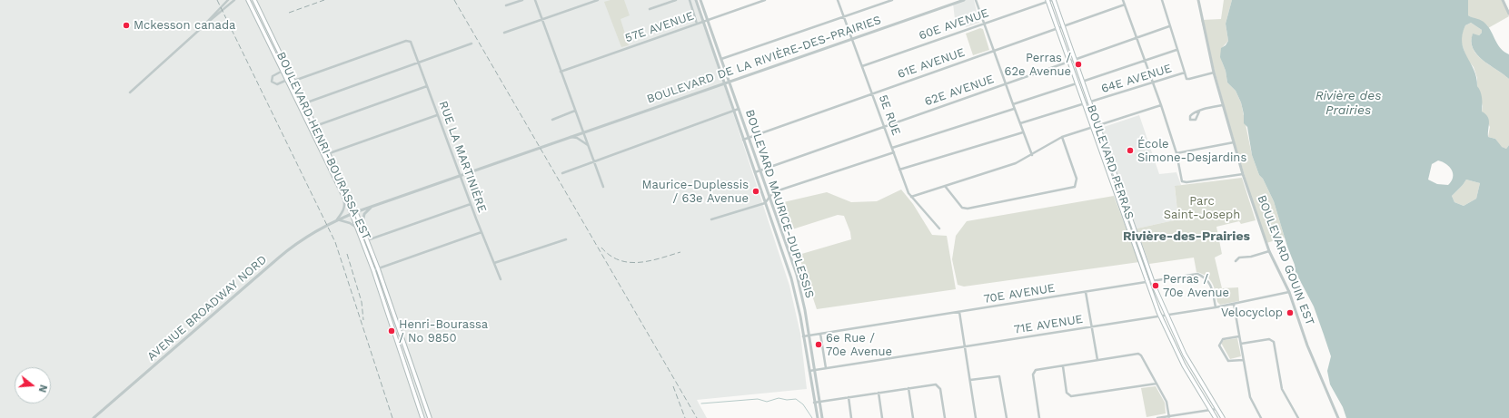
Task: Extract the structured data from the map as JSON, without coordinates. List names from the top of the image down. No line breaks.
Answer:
{"streets":{"main road":["BOULEVARD HENRI-BOURASSA EST","BOULEVARD PERRAS"],"street":["60E AVENUE","57E AVENUE","BOULEVARD DE LA RIVIÈRE-DES-PRAIRIES","61E AVENUE","64E AVENUE","62E AVENUE","5E RUE","RUE LA MARTINIÈRE","BOULEVARD MAURICE-DUPLESSIS","BOULEVARD GOUIN EST","70E AVENUE","AVENUE BROADWAY NORD","71E AVENUE"]},"crossings":[["60E AVENUE","5E RUE"],["60E AVENUE","BOULEVARD PERRAS"],["57E AVENUE","BOULEVARD MAURICE-DUPLESSIS"],["BOULEVARD DE LA RIVIÈRE-DES-PRAIRIES","5E RUE"],["BOULEVARD DE LA RIVIÈRE-DES-PRAIRIES","BOULEVARD HENRI-BOURASSA EST"],["BOULEVARD DE LA RIVIÈRE-DES-PRAIRIES","RUE LA MARTINIÈRE"],["BOULEVARD DE LA RIVIÈRE-DES-PRAIRIES","BOULEVARD MAURICE-DUPLESSIS"],["BOULEVARD DE LA RIVIÈRE-DES-PRAIRIES","AVENUE BROADWAY NORD"],["61E AVENUE","5E RUE"],["61E AVENUE","BOULEVARD PERRAS"],["61E AVENUE","BOULEVARD MAURICE-DUPLESSIS"],["64E AVENUE","BOULEVARD PERRAS"],["64E AVENUE","BOULEVARD GOUIN EST"],["62E AVENUE","5E RUE"],["62E AVENUE","BOULEVARD PERRAS"],["62E AVENUE","BOULEVARD MAURICE-DUPLESSIS"],["BOULEVARD HENRI-BOURASSA EST","RUE LA MARTINIÈRE"],["BOULEVARD HENRI-BOURASSA EST","AVENUE BROADWAY NORD"],["BOULEVARD PERRAS","70E AVENUE"],["BOULEVARD PERRAS","71E AVENUE"],["BOULEVARD MAURICE-DUPLESSIS","70E AVENUE"],["BOULEVARD MAURICE-DUPLESSIS","71E AVENUE"],["BOULEVARD GOUIN EST","71E AVENUE"],["70E AVENUE","71E AVENUE"]],"districts":["Rivière-des-Prairies"],"water":["Rivière des Prairies"],"parks":["Parc Saint-Joseph"],"places":["Mckesson canada","Perras / 62e Avenue","École Simone-Desjardins","Maurice-Duplessis / 63e Avenue","Perras / 70e Avenue","Velocyclop","Henri-Bourassa / No 9850","6e Rue / 70e Avenue"],"north":"right"}
